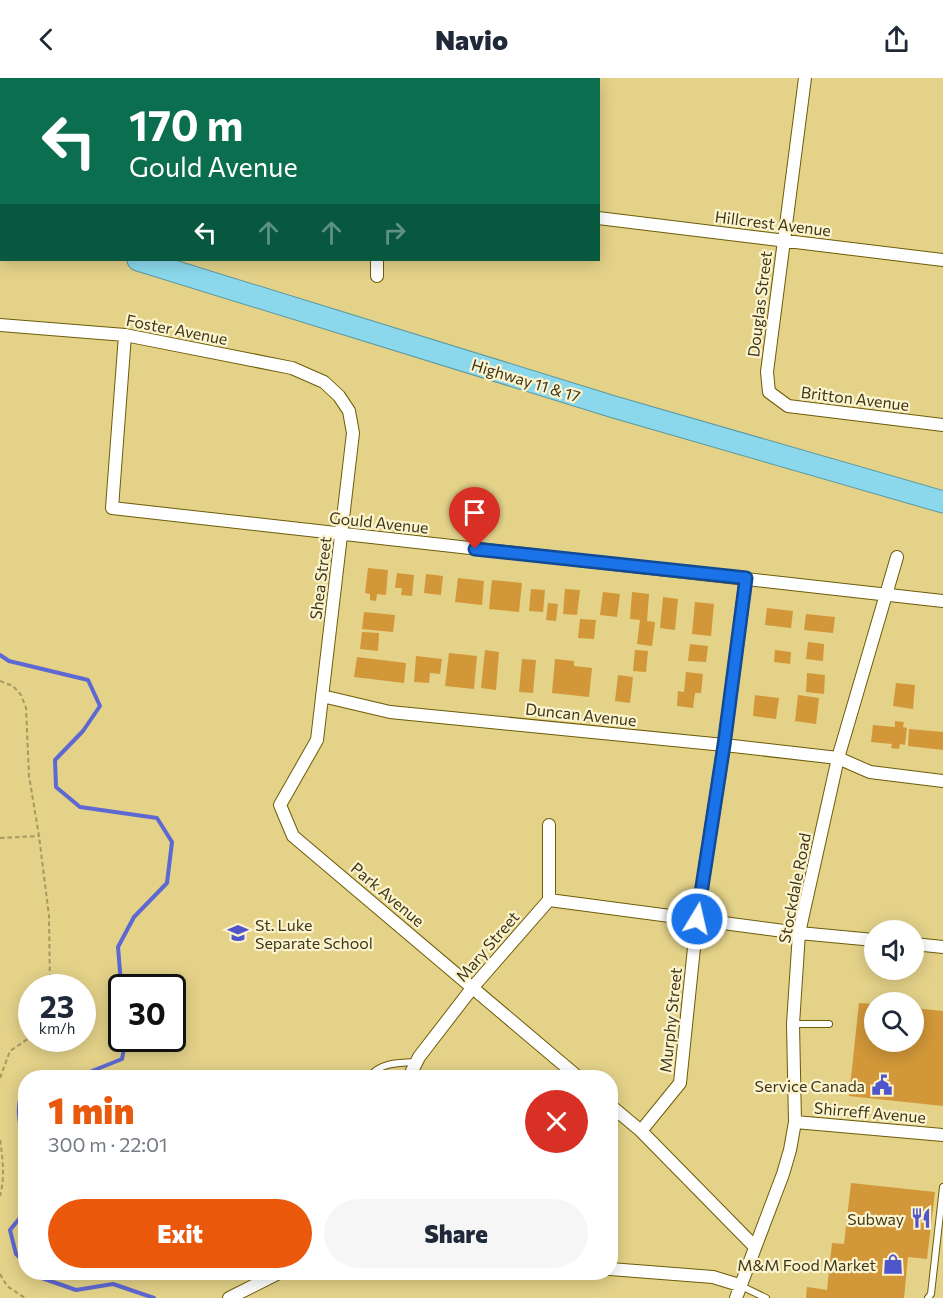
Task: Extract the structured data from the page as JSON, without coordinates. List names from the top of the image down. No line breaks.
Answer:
{"streets":{"highway":["Highway 11 & 17"],"street":["Hillcrest Avenue","Douglas Street","Foster Avenue","Britton Avenue","Gould Avenue","Shea Street","Duncan Avenue","Stockdale Road","Park Avenue","Mary Street","Murphy Street","Shirreff Avenue"]},"crossings":[["Hillcrest Avenue","Douglas Street"],["Douglas Street","Britton Avenue"],["Foster Avenue","Gould Avenue"],["Foster Avenue","Shea Street"],["Gould Avenue","Shea Street"],["Gould Avenue","Stockdale Road"],["Gould Avenue","Murphy Street"],["Shea Street","Duncan Avenue"],["Shea Street","Park Avenue"],["Duncan Avenue","Stockdale Road"],["Duncan Avenue","Park Avenue"],["Duncan Avenue","Murphy Street"],["Stockdale Road","Shirreff Avenue"],["Park Avenue","Mary Street"]],"places":{"school or university":["St. Luke Separate School"],"public building":["Service Canada"],"restaurant":["Subway"],"shop":["M&M Food Market"]},"page":{"header":"Navio","turn":["170 m","Gould Avenue"],"speed":"23 km/h","limit":"30","heading":["1 min","300 m · 22:01"],"buttons":["Exit","Share"]}}
